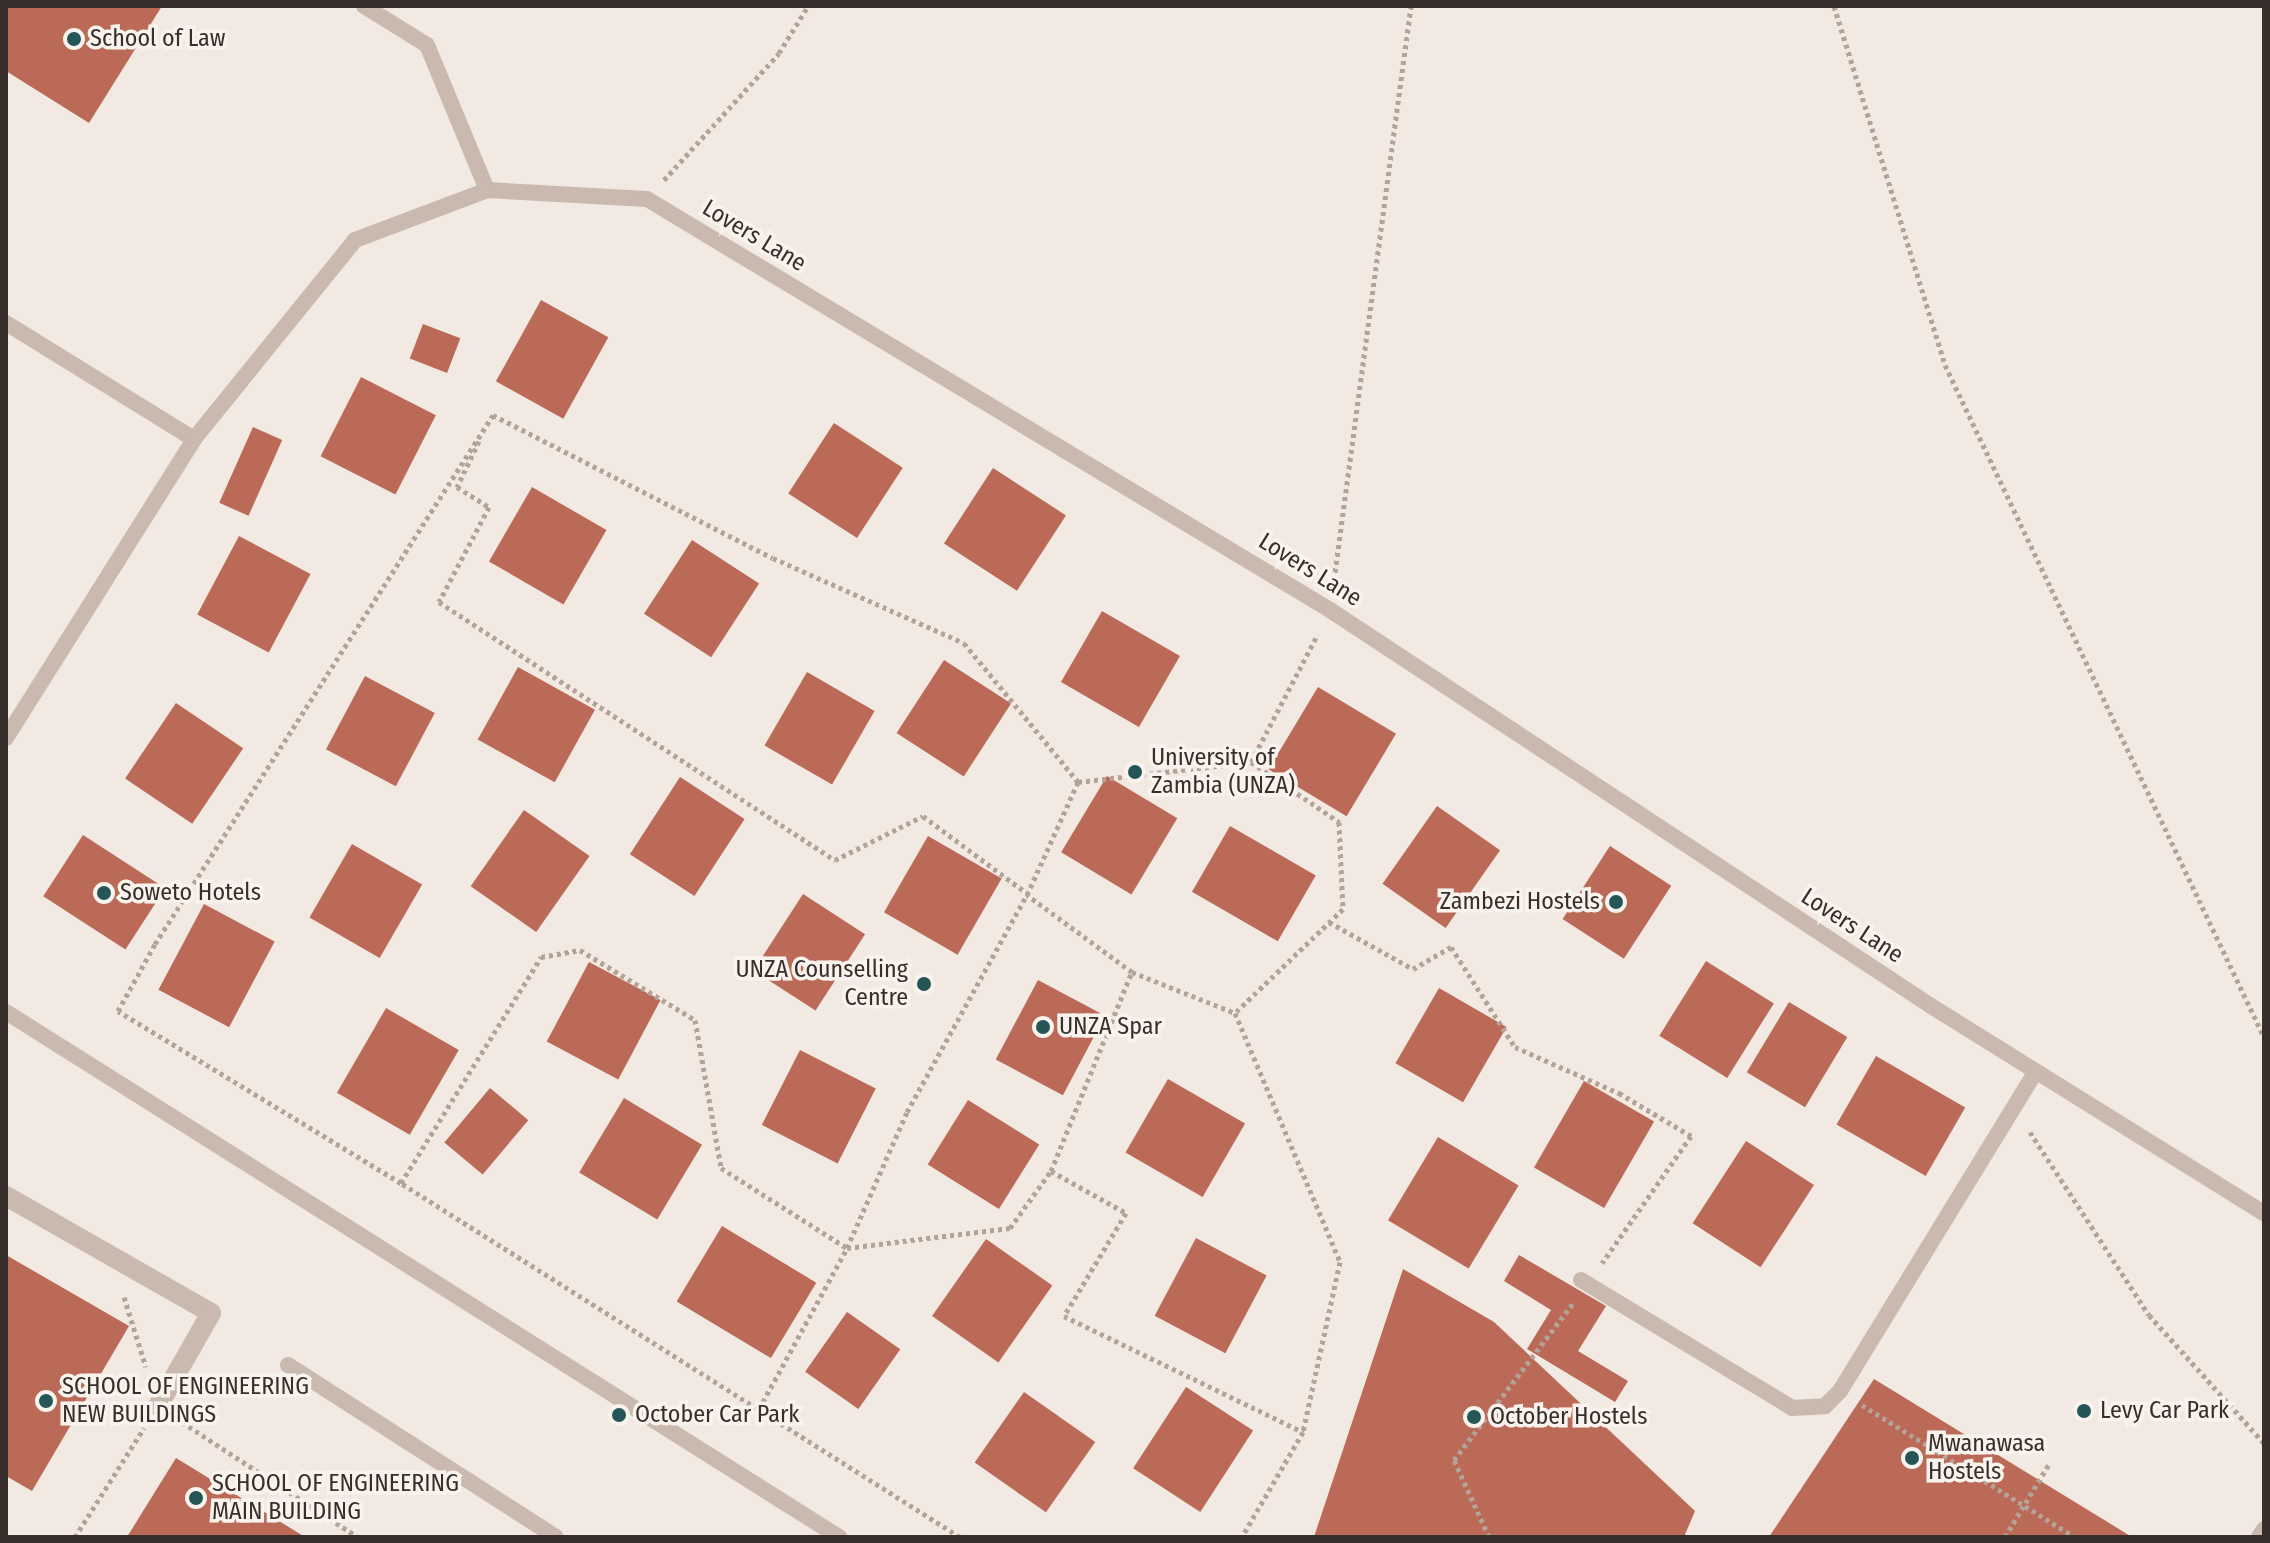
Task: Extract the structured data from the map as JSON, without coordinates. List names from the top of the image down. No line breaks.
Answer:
{"streets":{"lane":["Lovers Lane"]},"places":["School of Law","University of Zambia (UNZA)","Soweto Hotels","Zambezi Hostels","UNZA Counselling Centre","UNZA Spar","SCHOOL OF ENGINEERING NEW BUILDINGS","Levy Car Park","October Car Park","October Hostels","Mwanawasa Hostels","SCHOOL OF ENGINEERING MAIN BUILDING"]}
